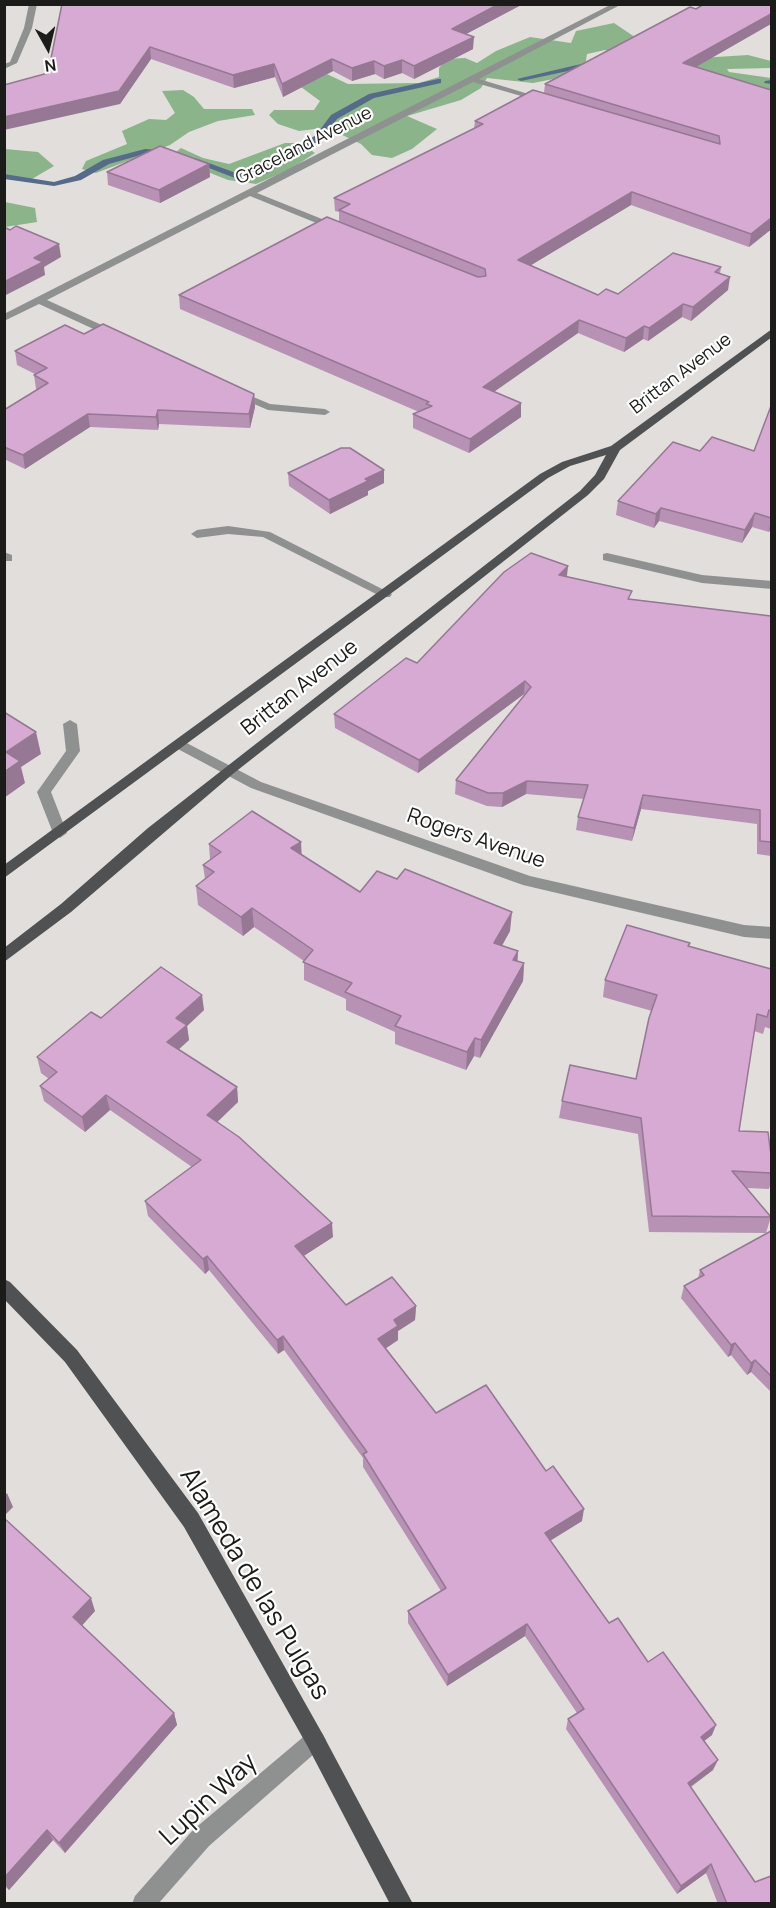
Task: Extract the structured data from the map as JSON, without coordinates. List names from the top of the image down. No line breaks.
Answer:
{"streets":{"main road":["Brittan Avenue","Alameda de las Pulgas"],"street":["Graceland Avenue","Rogers Avenue","Lupin Way"]},"crossings":[["Brittan Avenue","Rogers Avenue"],["Alameda de las Pulgas","Lupin Way"]],"north":"bottom"}
